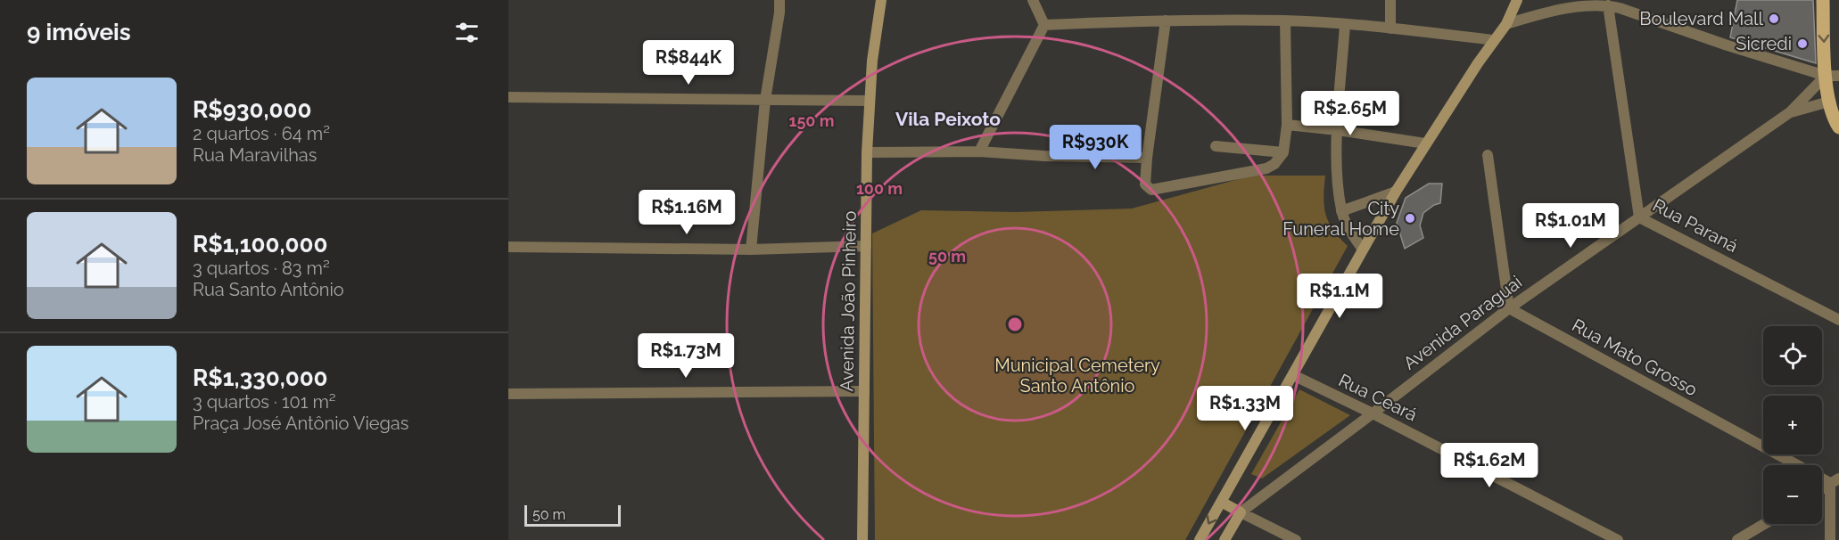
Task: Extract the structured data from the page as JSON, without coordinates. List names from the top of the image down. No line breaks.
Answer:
{"streets":{"street":["Rua Paraná","Avenida João Pinheiro","Avenida Paraguai","Rua Mato Grosso","Rua Ceará"]},"crossings":[["Rua Paraná","Avenida Paraguai"],["Avenida Paraguai","Rua Mato Grosso"],["Avenida Paraguai","Rua Ceará"]],"districts":["Vila Peixoto"],"parks":["Municipal Cemetery Santo Antônio"],"places":["Boulevard Mall","Sicredi","City Funeral Home"],"scale_bar":"50 m","page":{"heading":"9 imóveis","price":["R$844K","R$2.65M","R$930K","R$1.16M","R$1.01M","R$1.1M","R$1.73M","R$1.33M","R$1.62M"],"list":[{"name":"R$930,000","note":"2 quartos · 64 m² · Rua Maravilhas"},{"name":"R$1,100,000","note":"3 quartos · 83 m² · Rua Santo Antônio"},{"name":"R$1,330,000","note":"3 quartos · 101 m² · Praça José Antônio Viegas"}],"map_buttons":["+","−"],"scale":"50 m"},"rings":["150 m","100 m","50 m"]}
